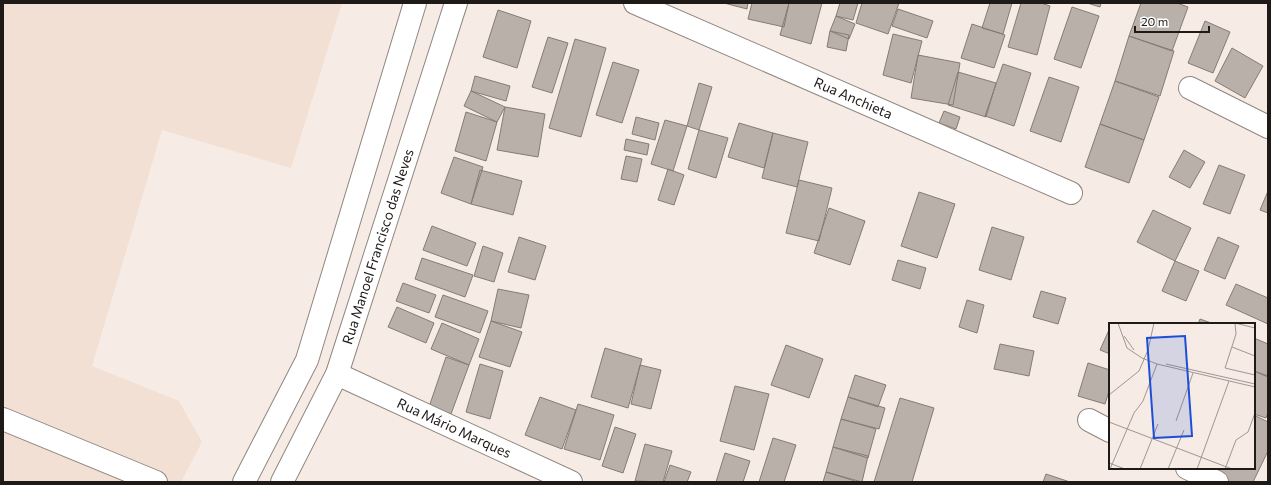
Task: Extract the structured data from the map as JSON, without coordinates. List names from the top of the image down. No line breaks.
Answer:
{"streets":{"street":["Rua Anchieta","Rua Manoel Francisco das Neves","Rua Mário Marques"]},"crossings":[["Rua Manoel Francisco das Neves","Rua Mário Marques"]],"scale_bar":"20 m"}
